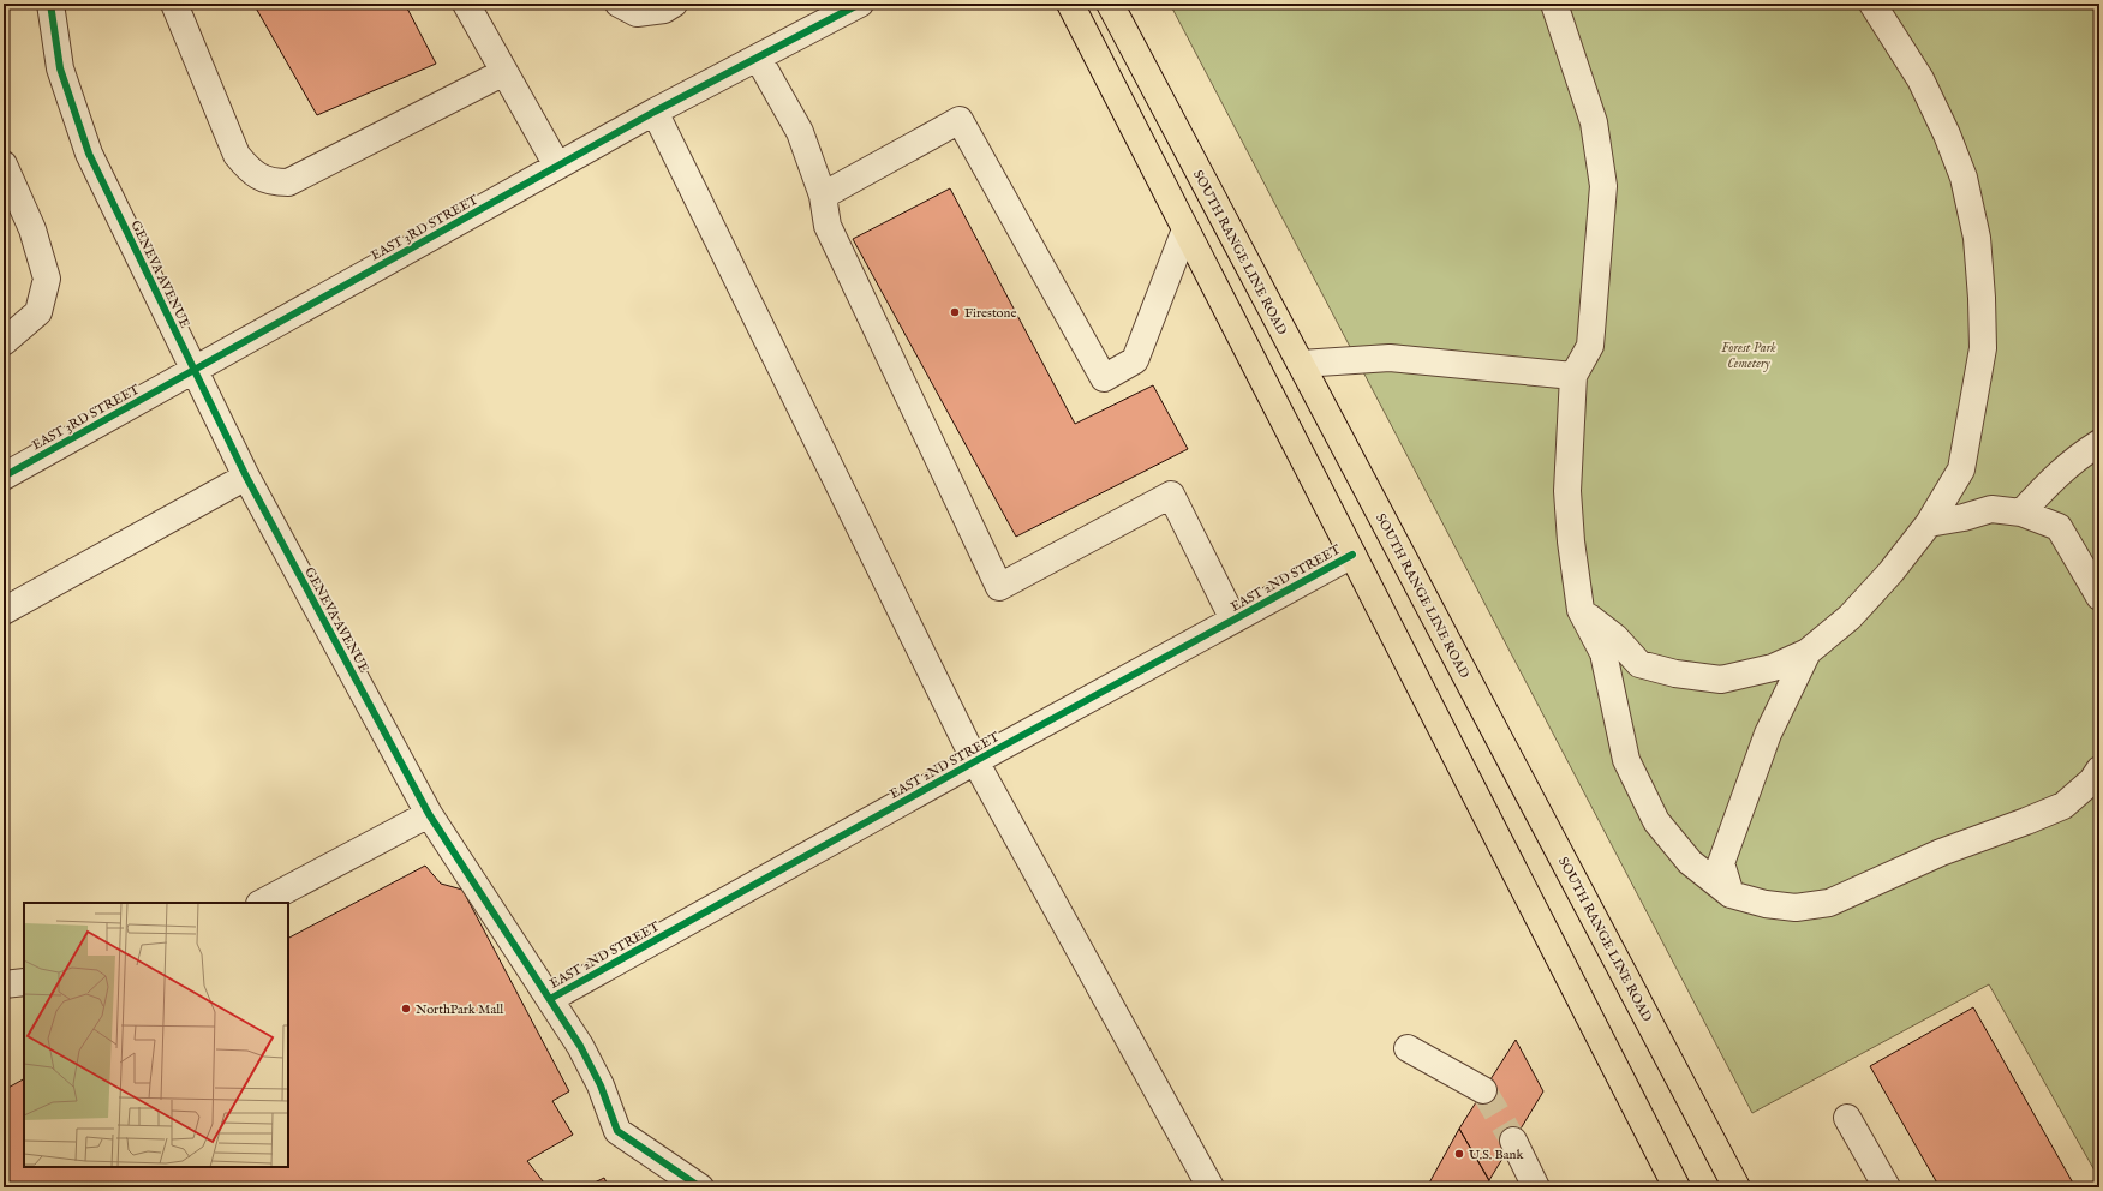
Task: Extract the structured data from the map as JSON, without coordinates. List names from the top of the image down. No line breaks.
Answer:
{"streets":{"main road":["SOUTH RANGE LINE ROAD"],"street":["EAST 3RD STREET","GENEVA AVENUE","EAST 2ND STREET"]},"crossings":[["EAST 3RD STREET","GENEVA AVENUE"],["GENEVA AVENUE","EAST 2ND STREET"]],"parks":["Forest Park Cemetery"],"places":["Firestone","NorthPark Mall","U.S. Bank"]}
